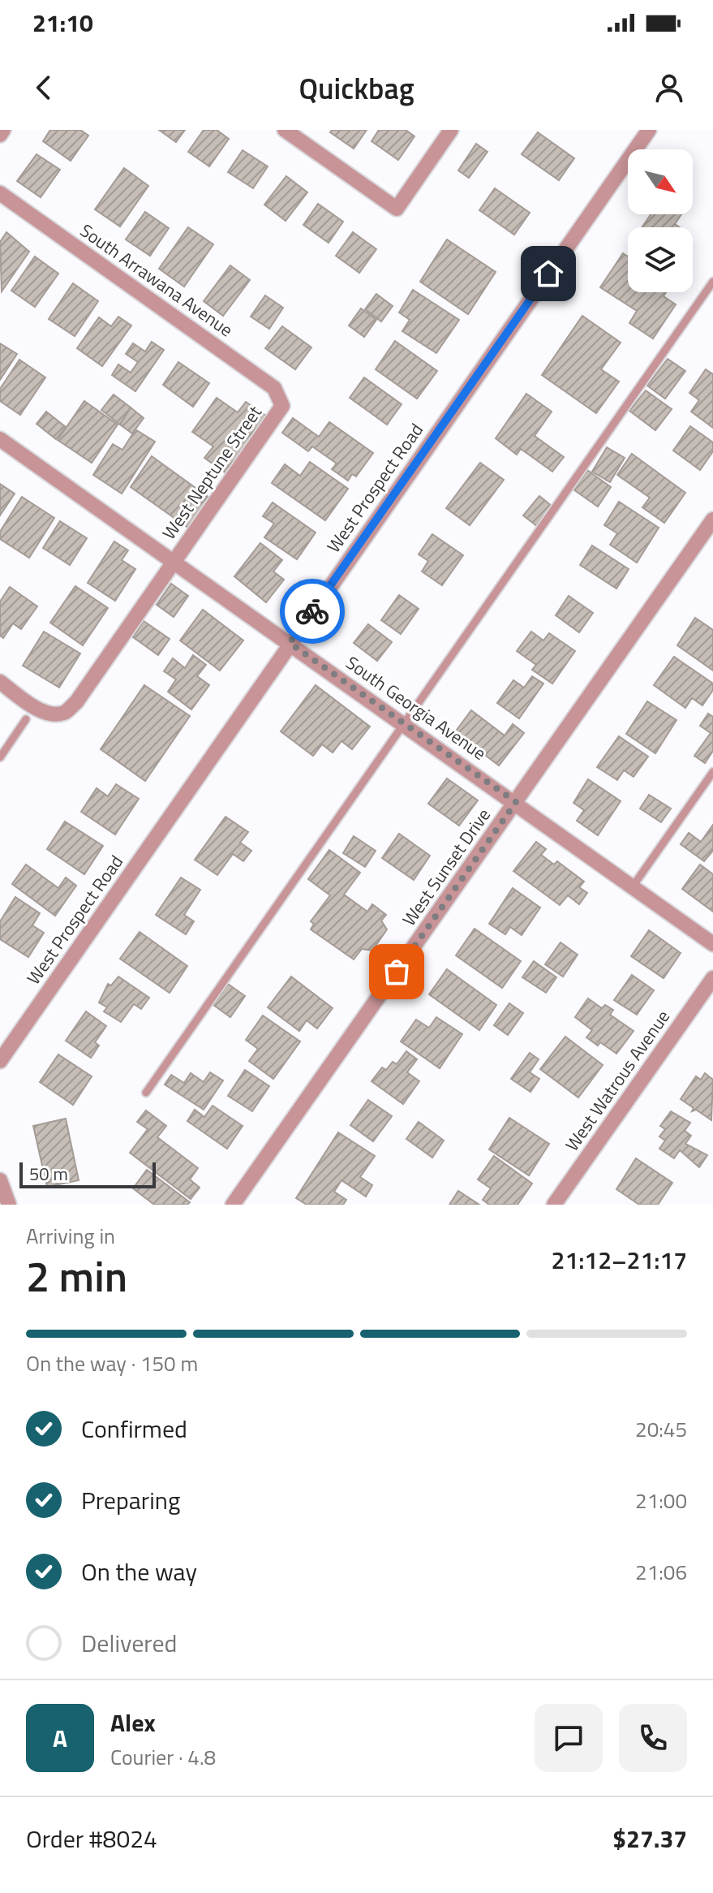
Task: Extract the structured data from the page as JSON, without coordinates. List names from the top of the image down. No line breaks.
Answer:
{"streets":{"street":["South Arrawana Avenue","West Neptune Street","West Prospect Road","South Georgia Avenue","West Sunset Drive","West Watrous Avenue"]},"crossings":[["South Arrawana Avenue","West Neptune Street"],["West Neptune Street","South Georgia Avenue"],["West Prospect Road","South Georgia Avenue"],["South Georgia Avenue","West Sunset Drive"]],"scale_bar":"50 m","north":"bottom right","page":{"status":"21:10","header":"Quickbag","scale":"50 m","heading":["2 min","Arriving in","21:12–21:17"],"panel":["Alex","Courier · 4.8","Order #8024","$27.37"],"bar":"On the way · 150 m","list":[["Confirmed","20:45"],["Preparing","21:00"],["On the way","21:06"],"Delivered"],"round":"A"}}
